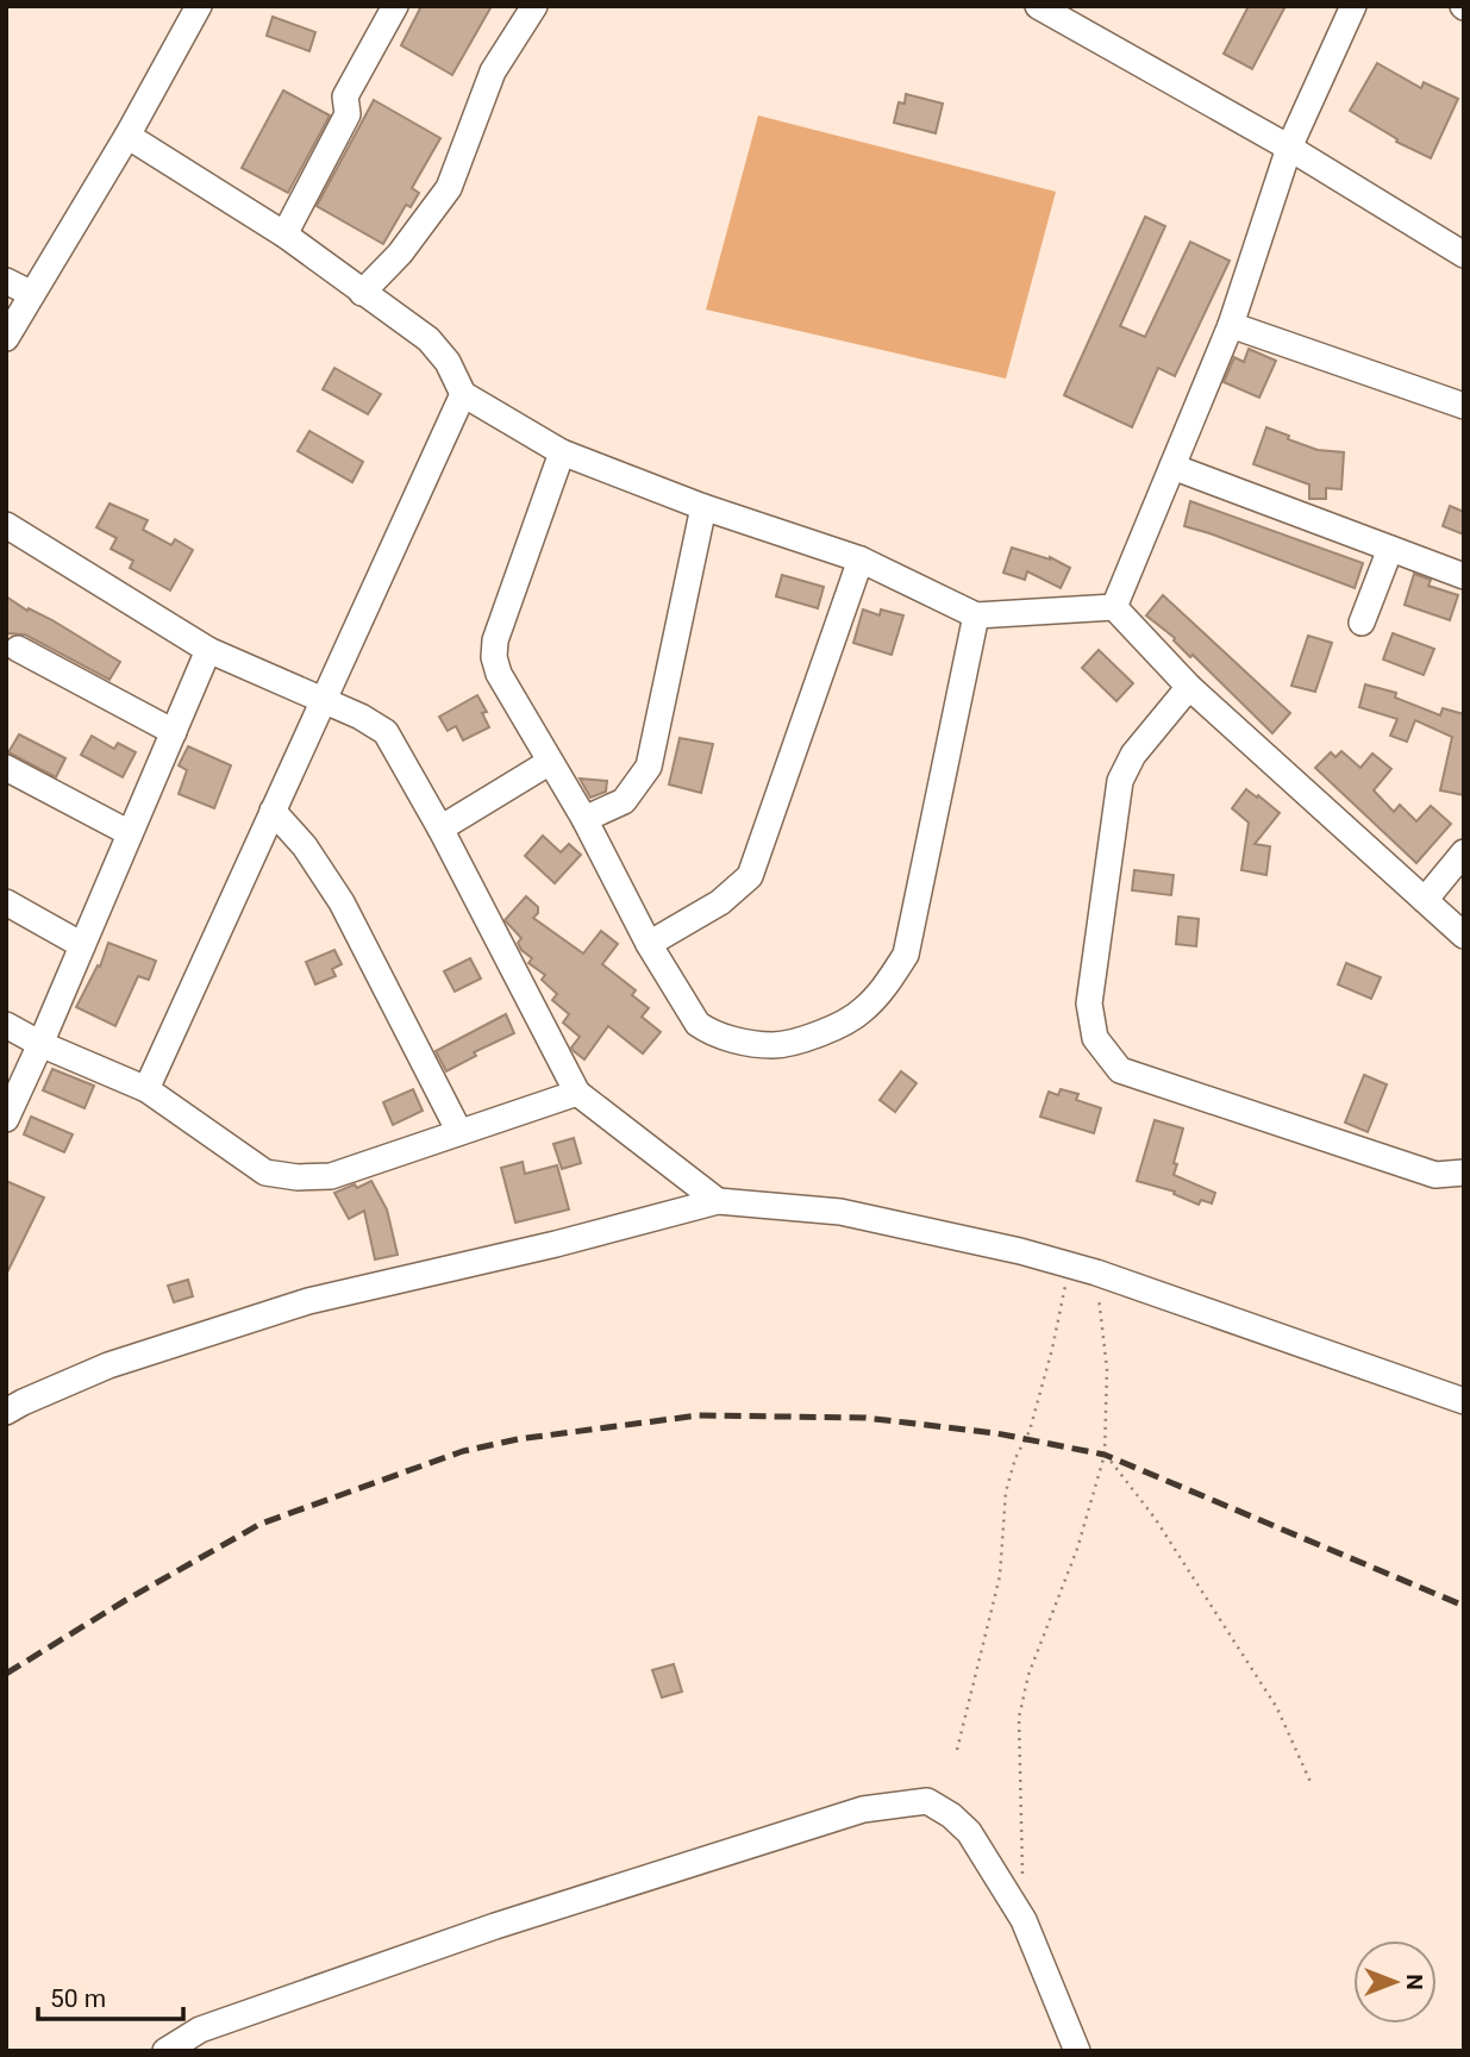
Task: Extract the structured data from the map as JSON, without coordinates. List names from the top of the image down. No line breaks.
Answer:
{"scale_bar":"50 m","north":"right"}
